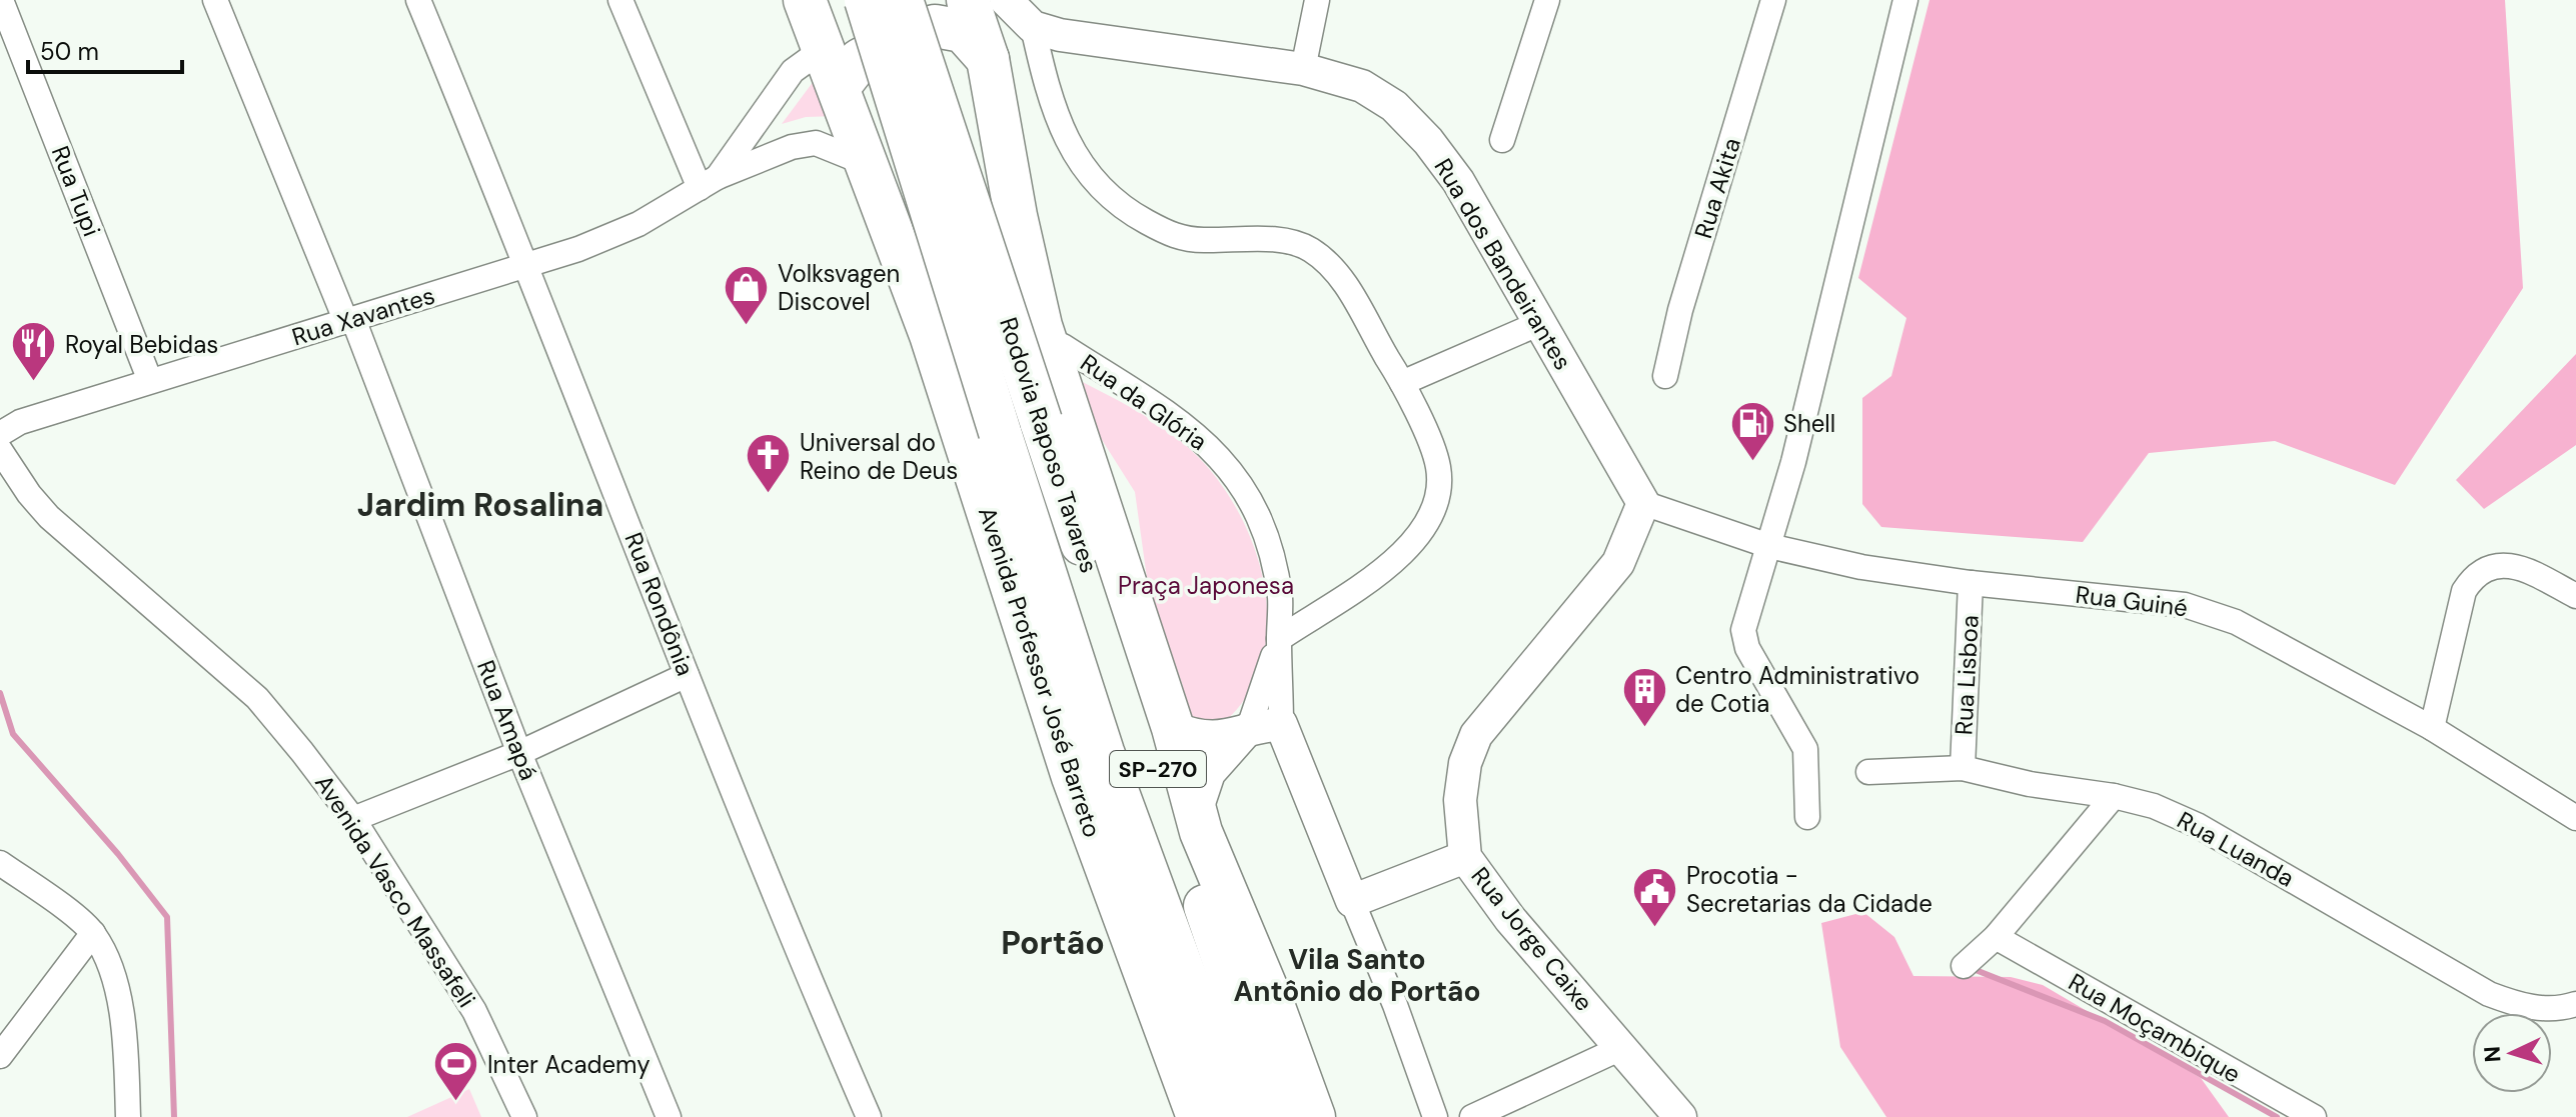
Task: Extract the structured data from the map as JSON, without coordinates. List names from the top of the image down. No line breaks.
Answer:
{"streets":{"highway":["Rodovia Raposo Tavares","Avenida Professor José Barreto","SP-270"],"main road":["Rua dos Bandeirantes","Rua Jorge Caixe"],"street":["Rua Akita","Rua Tupi","Rua Xavantes","Rua da Glória","Rua Guiné","Rua Rondônia","Rua Lisboa","Rua Amapá","Rua Luanda","Avenida Vasco Massafeli","Rua Moçambique"]},"crossings":[["Rua Tupi","Rua Xavantes"],["Rua dos Bandeirantes","Rua Guiné"],["Rua dos Bandeirantes","Rua Jorge Caixe"],["Rua Xavantes","Rua Rondônia"],["Rua Xavantes","Avenida Professor José Barreto"],["Rua Xavantes","Rua Amapá"],["Rua Guiné","Rua Lisboa"],["Rua Guiné","Rua Jorge Caixe"],["Rua Lisboa","Rua Luanda"]],"districts":["Jardim Rosalina","Portão","Vila Santo Antônio do Portão"],"parks":["Praça Japonesa"],"places":{"shop":["Volksvagen Discovel"],"restaurant":["Royal Bebidas"],"fuel station":["Shell"],"church":["Universal do Reino de Deus"],"building":["Centro Administrativo de Cotia"],"public building":["Procotia - Secretarias da Cidade"],"sports":["Inter Academy"]},"scale_bar":"50 m","north":"left"}
